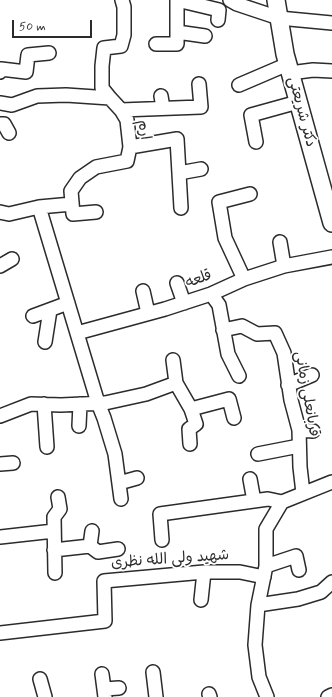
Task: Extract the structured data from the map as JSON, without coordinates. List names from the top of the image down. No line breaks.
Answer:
{"streets":{"main road":["دکتر شریعتی"],"street":["ارم","قلعه","قربانعلی زمانی","شهید ولی الله نظری"]},"scale_bar":"50 m"}
